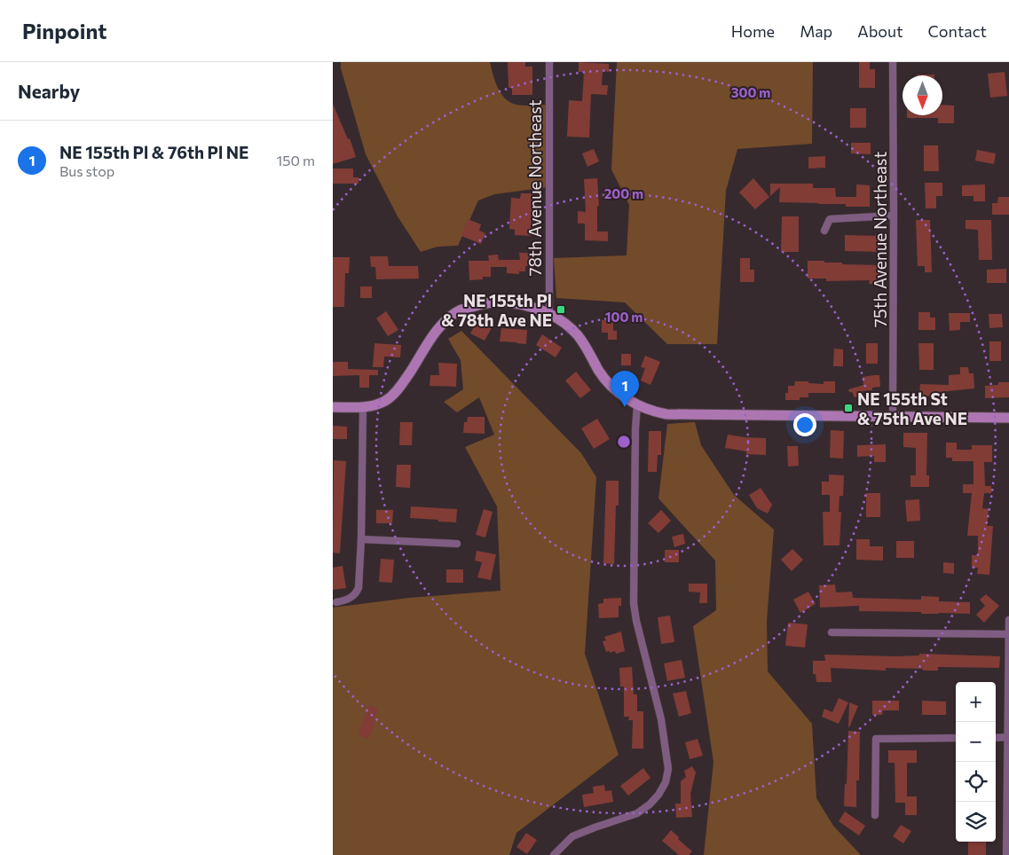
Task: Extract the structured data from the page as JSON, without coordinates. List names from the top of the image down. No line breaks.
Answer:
{"streets":{"street":["78th Avenue Northeast","75th Avenue Northeast"]},"places":{"transit":["NE 155th Pl & 78th Ave NE","NE 155th St & 75th Ave NE"]},"north":"bottom","page":{"header":"Pinpoint","nav":["Home","Map","About","Contact"],"heading":"Nearby","list":[{"mark":"1","name":"NE 155th Pl & 76th Pl NE","note":"Bus stop","value":"150 m"}],"pins":"1","map_buttons":["+","−"]},"rings":["300 m","200 m","100 m"]}
